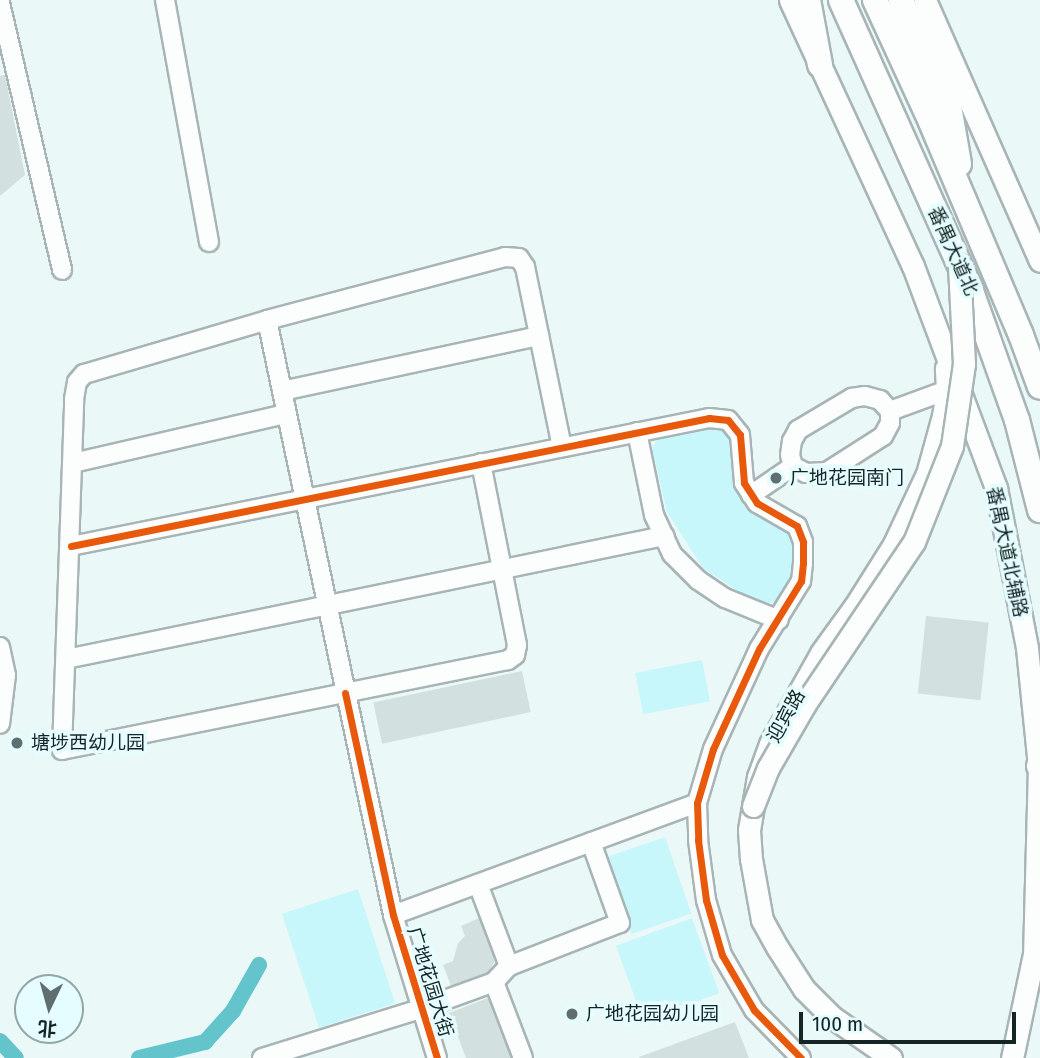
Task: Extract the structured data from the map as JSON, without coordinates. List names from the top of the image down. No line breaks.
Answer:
{"streets":{"highway":["番禺大道北"],"main road":["番禺大道北辅路","迎宾路"],"street":["广地花园大街"]},"crossings":[["番禺大道北辅路","迎宾路"]],"places":["广地花园南门","塘埗西幼儿园","广地花园幼儿园"],"scale_bar":"100 m","north":"bottom"}
